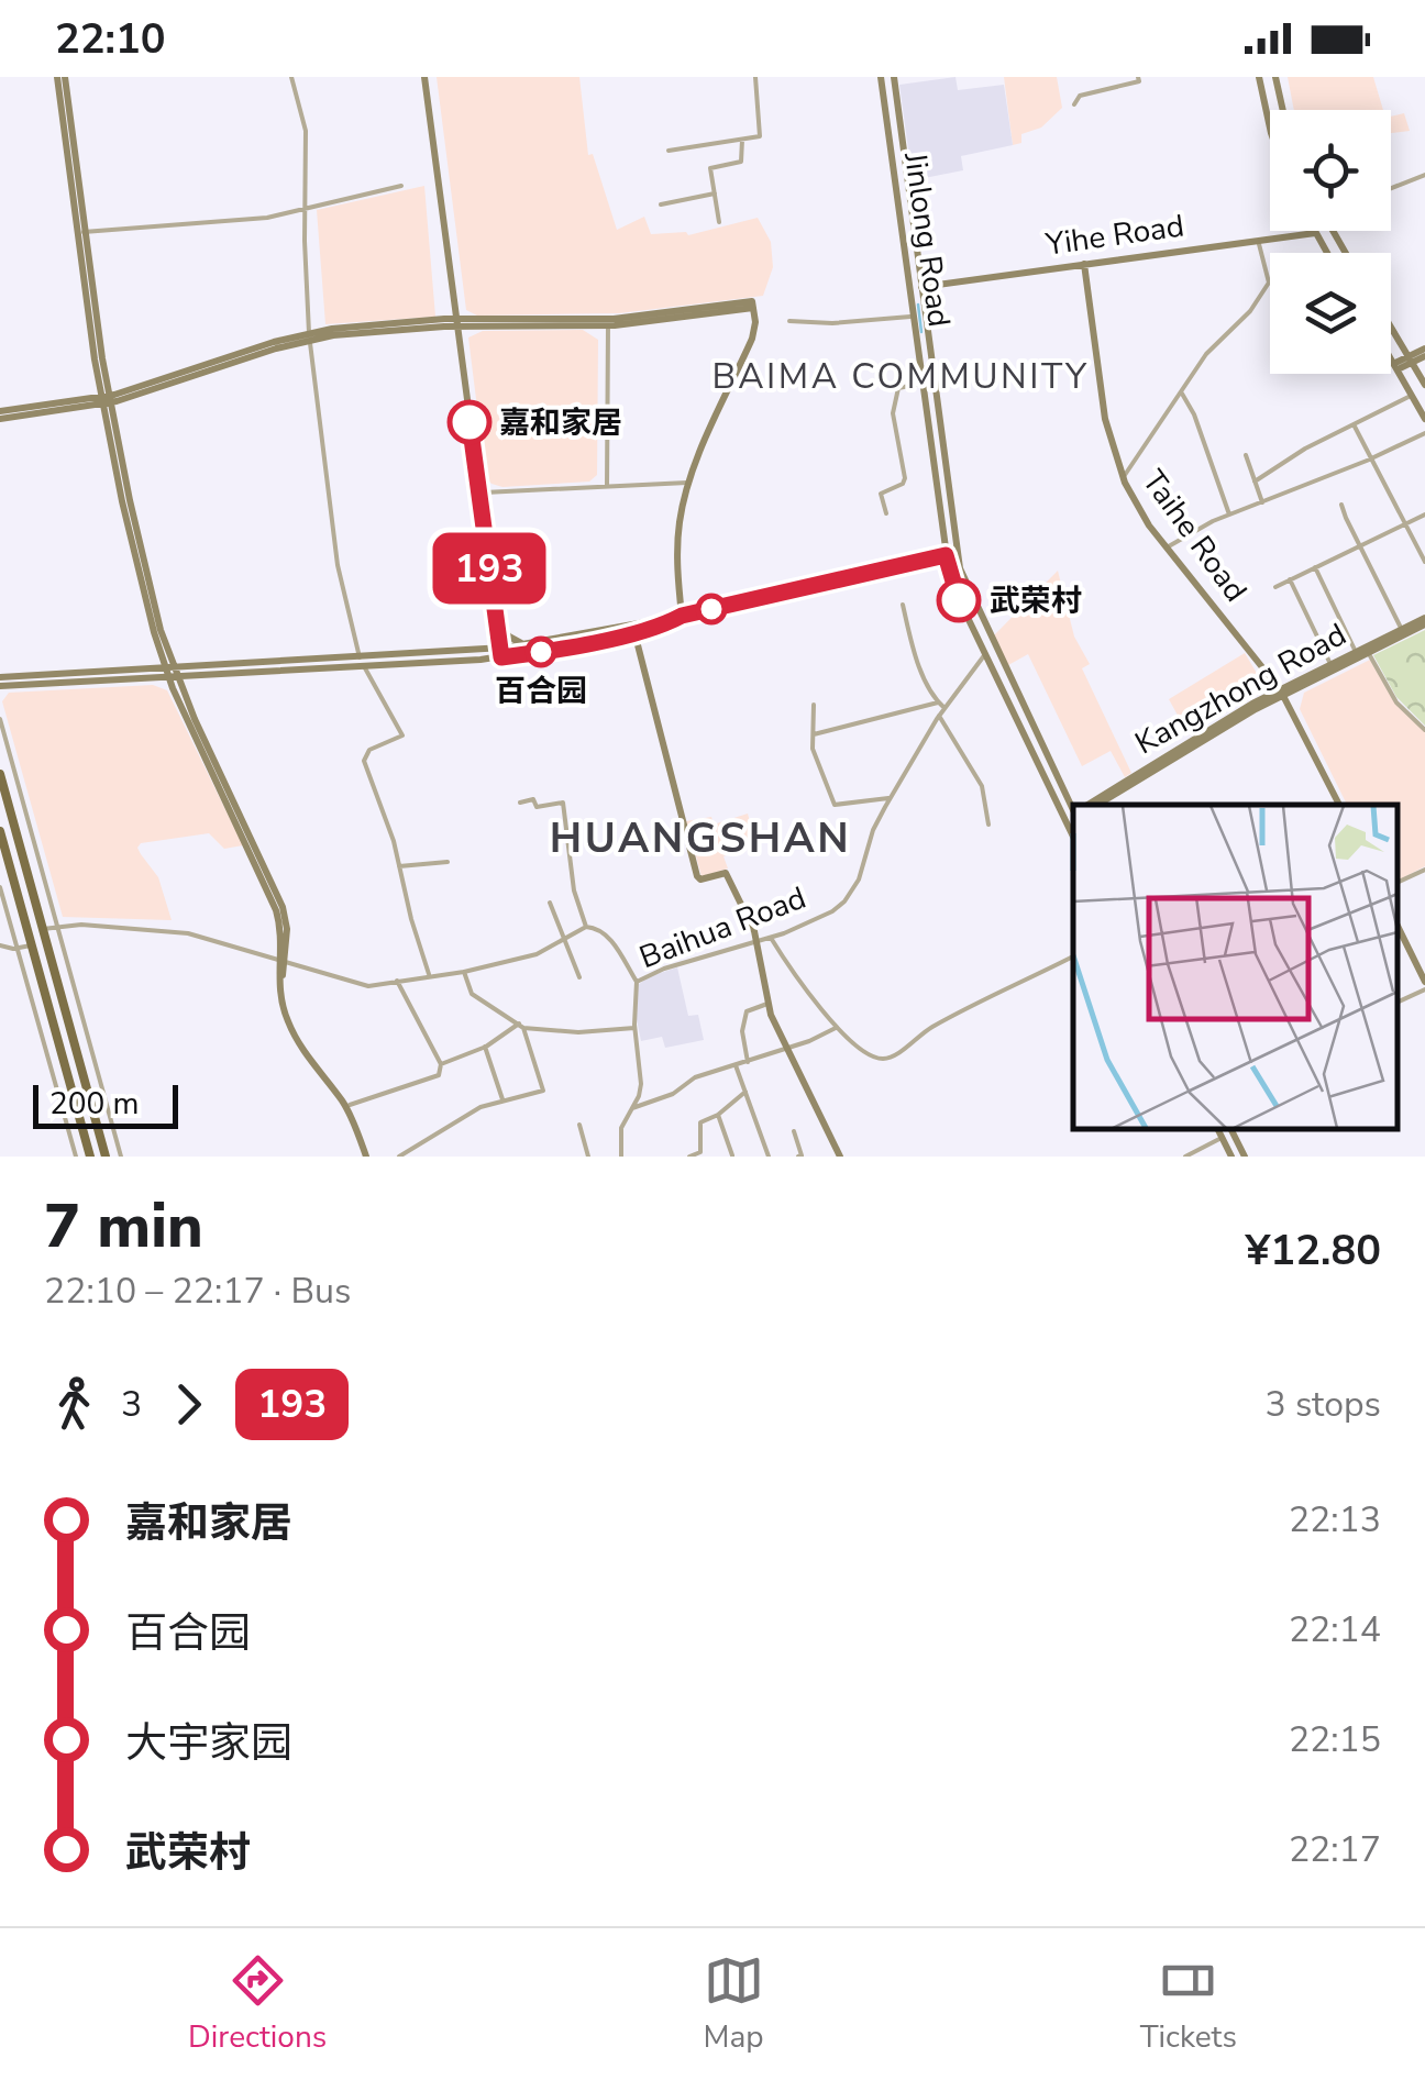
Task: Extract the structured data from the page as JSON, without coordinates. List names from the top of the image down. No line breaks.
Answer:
{"streets":{"street":["Yihe Road","Jinlong Road","Taihe Road","Kangzhong Road","Baihua Road"]},"crossings":[["Yihe Road","Taihe Road"],["Jinlong Road","Baihua Road"],["Taihe Road","Kangzhong Road"]],"districts":["BAIMA COMMUNITY","HUANGSHAN"],"places":["嘉和家居","武荣村","百合园"],"lines":["bus line 193"],"scale_bar":"200 m","page":{"status":"22:10","on_map":"193","scale":"200 m","heading":["7 min","22:10 – 22:17 · Bus","¥12.80"],"legs":["3","193","3 stops"],"list":[{"name":"嘉和家居","value":"22:13"},{"name":"百合园","value":"22:14"},{"name":"大宇家园","value":"22:15"},{"name":"武荣村","value":"22:17"}],"tabs":["Directions","Map","Tickets"]}}
